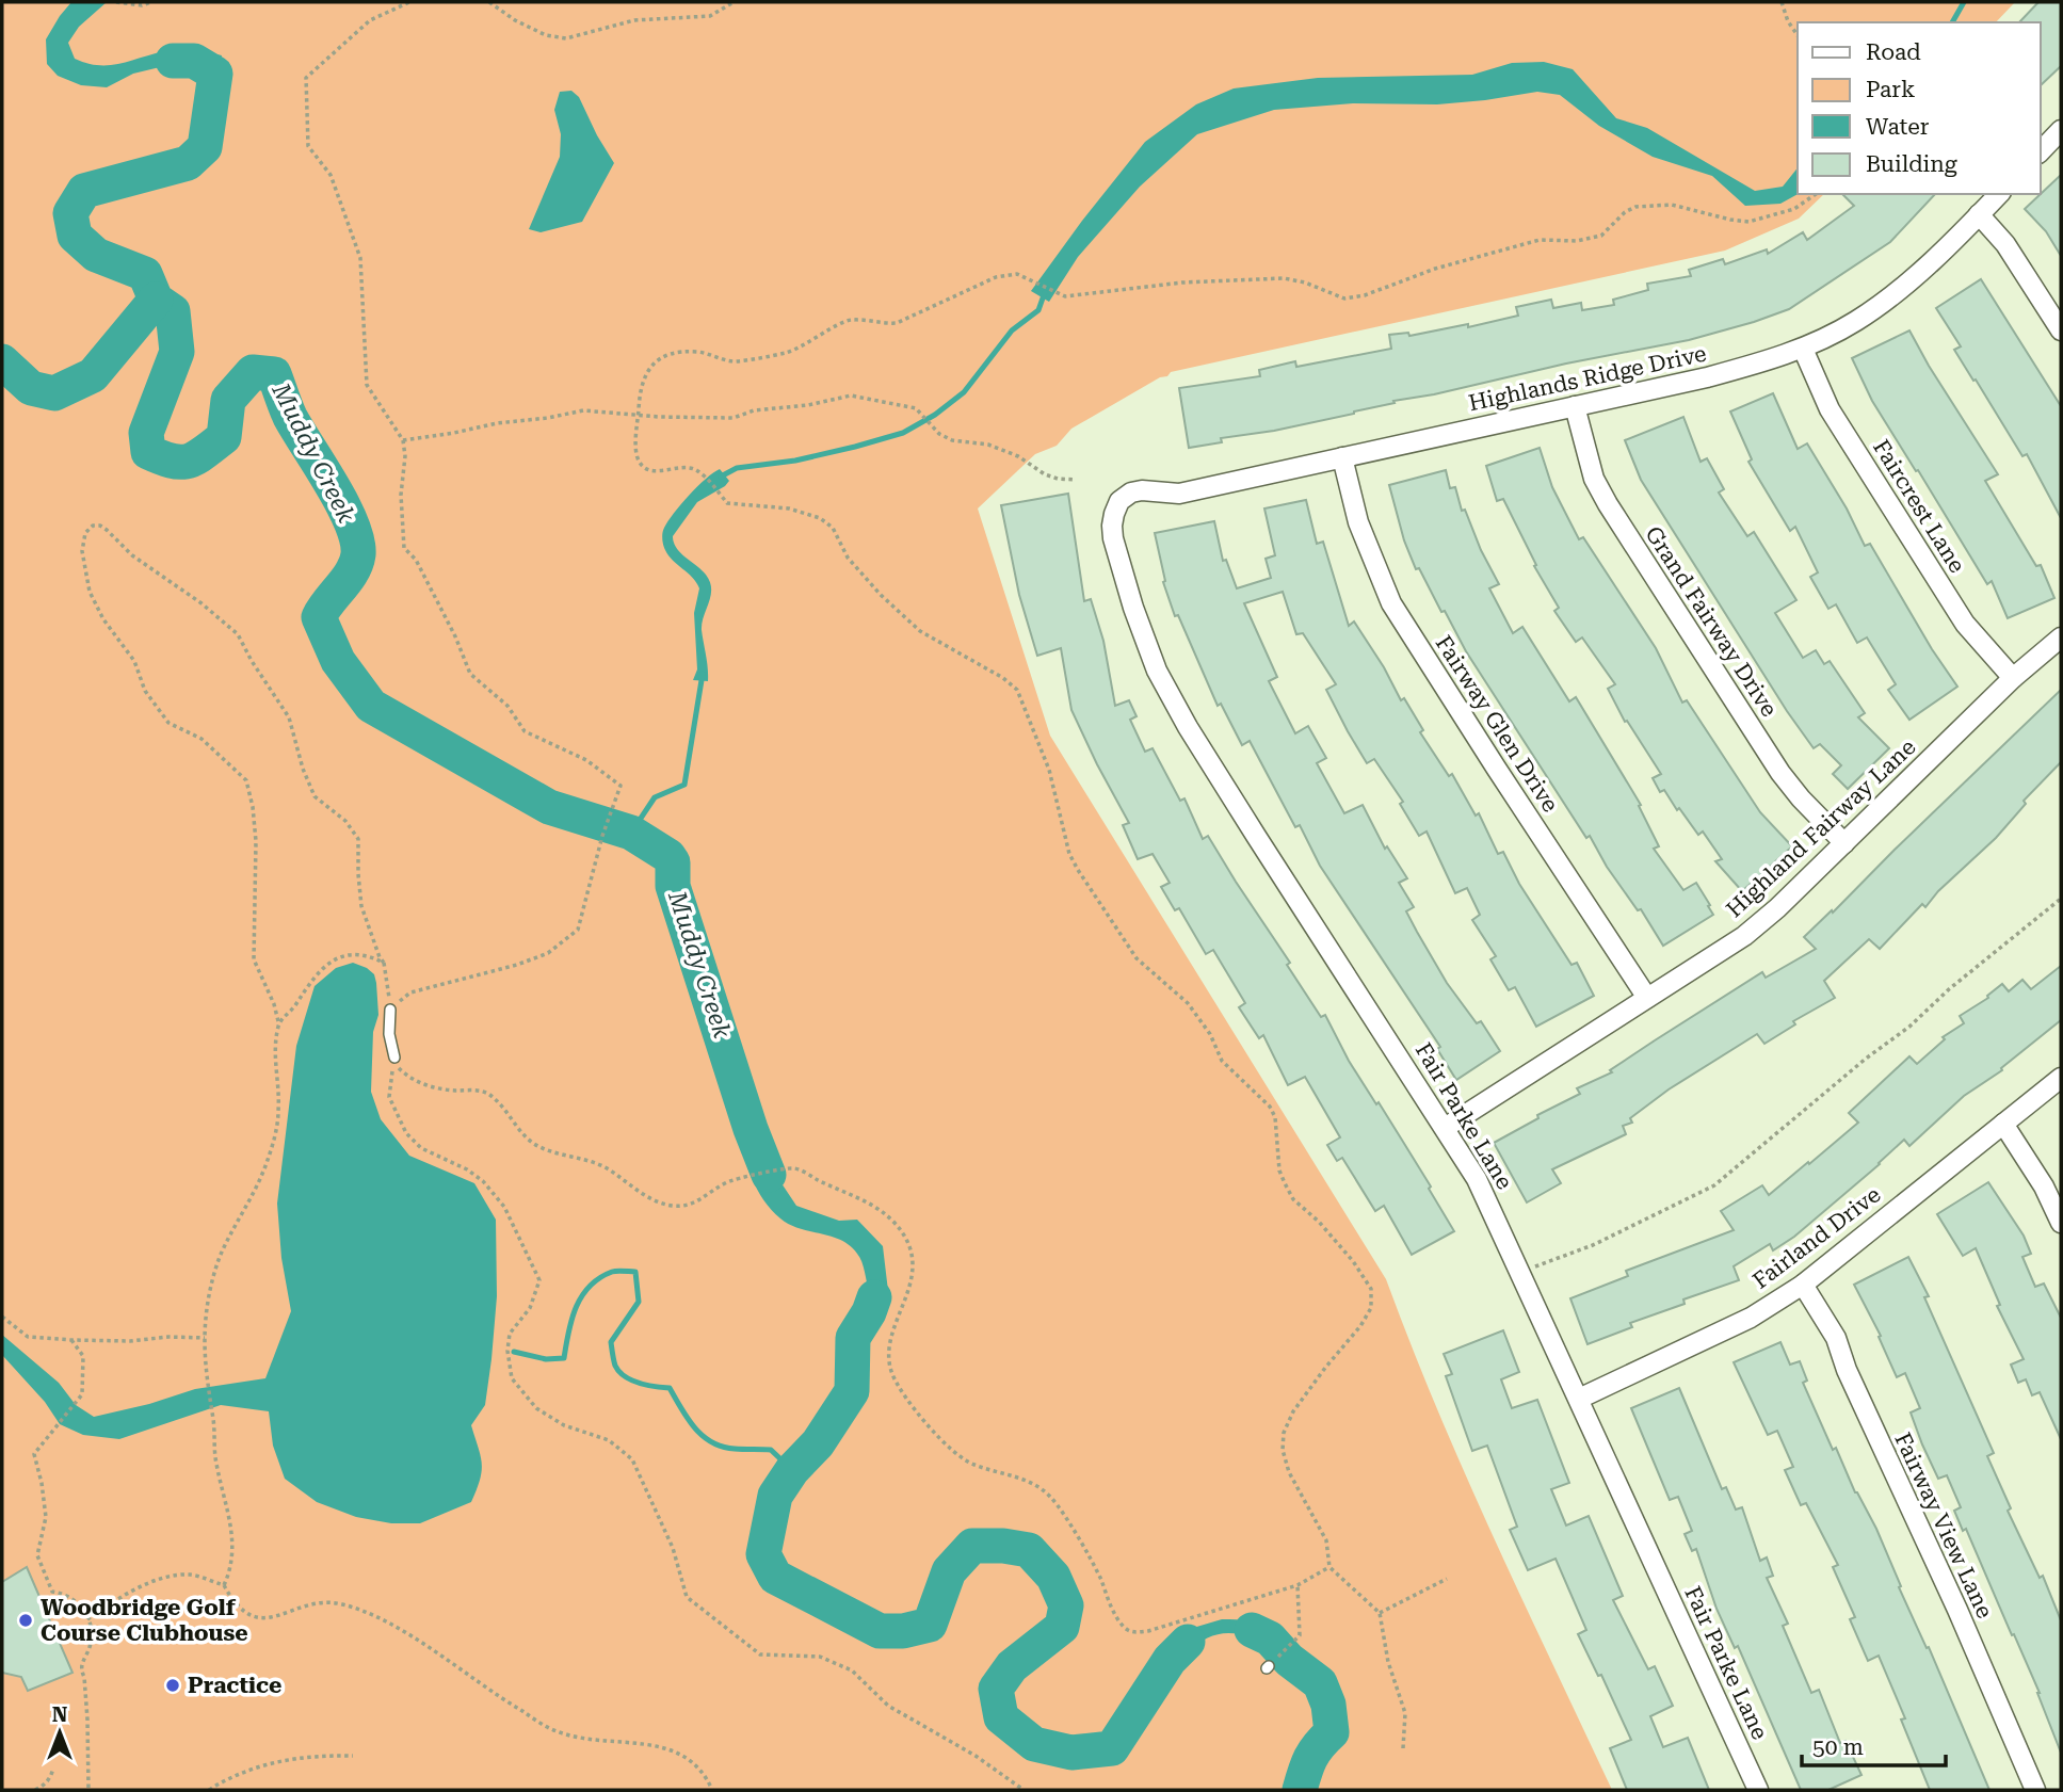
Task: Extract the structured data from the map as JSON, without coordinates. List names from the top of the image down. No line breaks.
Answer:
{"streets":{"street":["Highlands Ridge Drive","Faircrest Lane","Grand Fairway Drive","Fairway Glen Drive","Highland Fairway Lane","Fair Parke Lane","Fairland Drive","Fairway View Lane"]},"crossings":[["Highlands Ridge Drive","Faircrest Lane"],["Highlands Ridge Drive","Grand Fairway Drive"],["Highlands Ridge Drive","Fairway Glen Drive"],["Highlands Ridge Drive","Fair Parke Lane"],["Faircrest Lane","Highland Fairway Lane"],["Grand Fairway Drive","Highland Fairway Lane"],["Fairway Glen Drive","Highland Fairway Lane"],["Highland Fairway Lane","Fair Parke Lane"],["Fair Parke Lane","Fairland Drive"],["Fairland Drive","Fairway View Lane"]],"water":["Muddy Creek"],"places":["Woodbridge Golf Course Clubhouse","Practice"],"legend":["Road","Park","Water","Building"],"scale_bar":"50 m","north":"top"}
